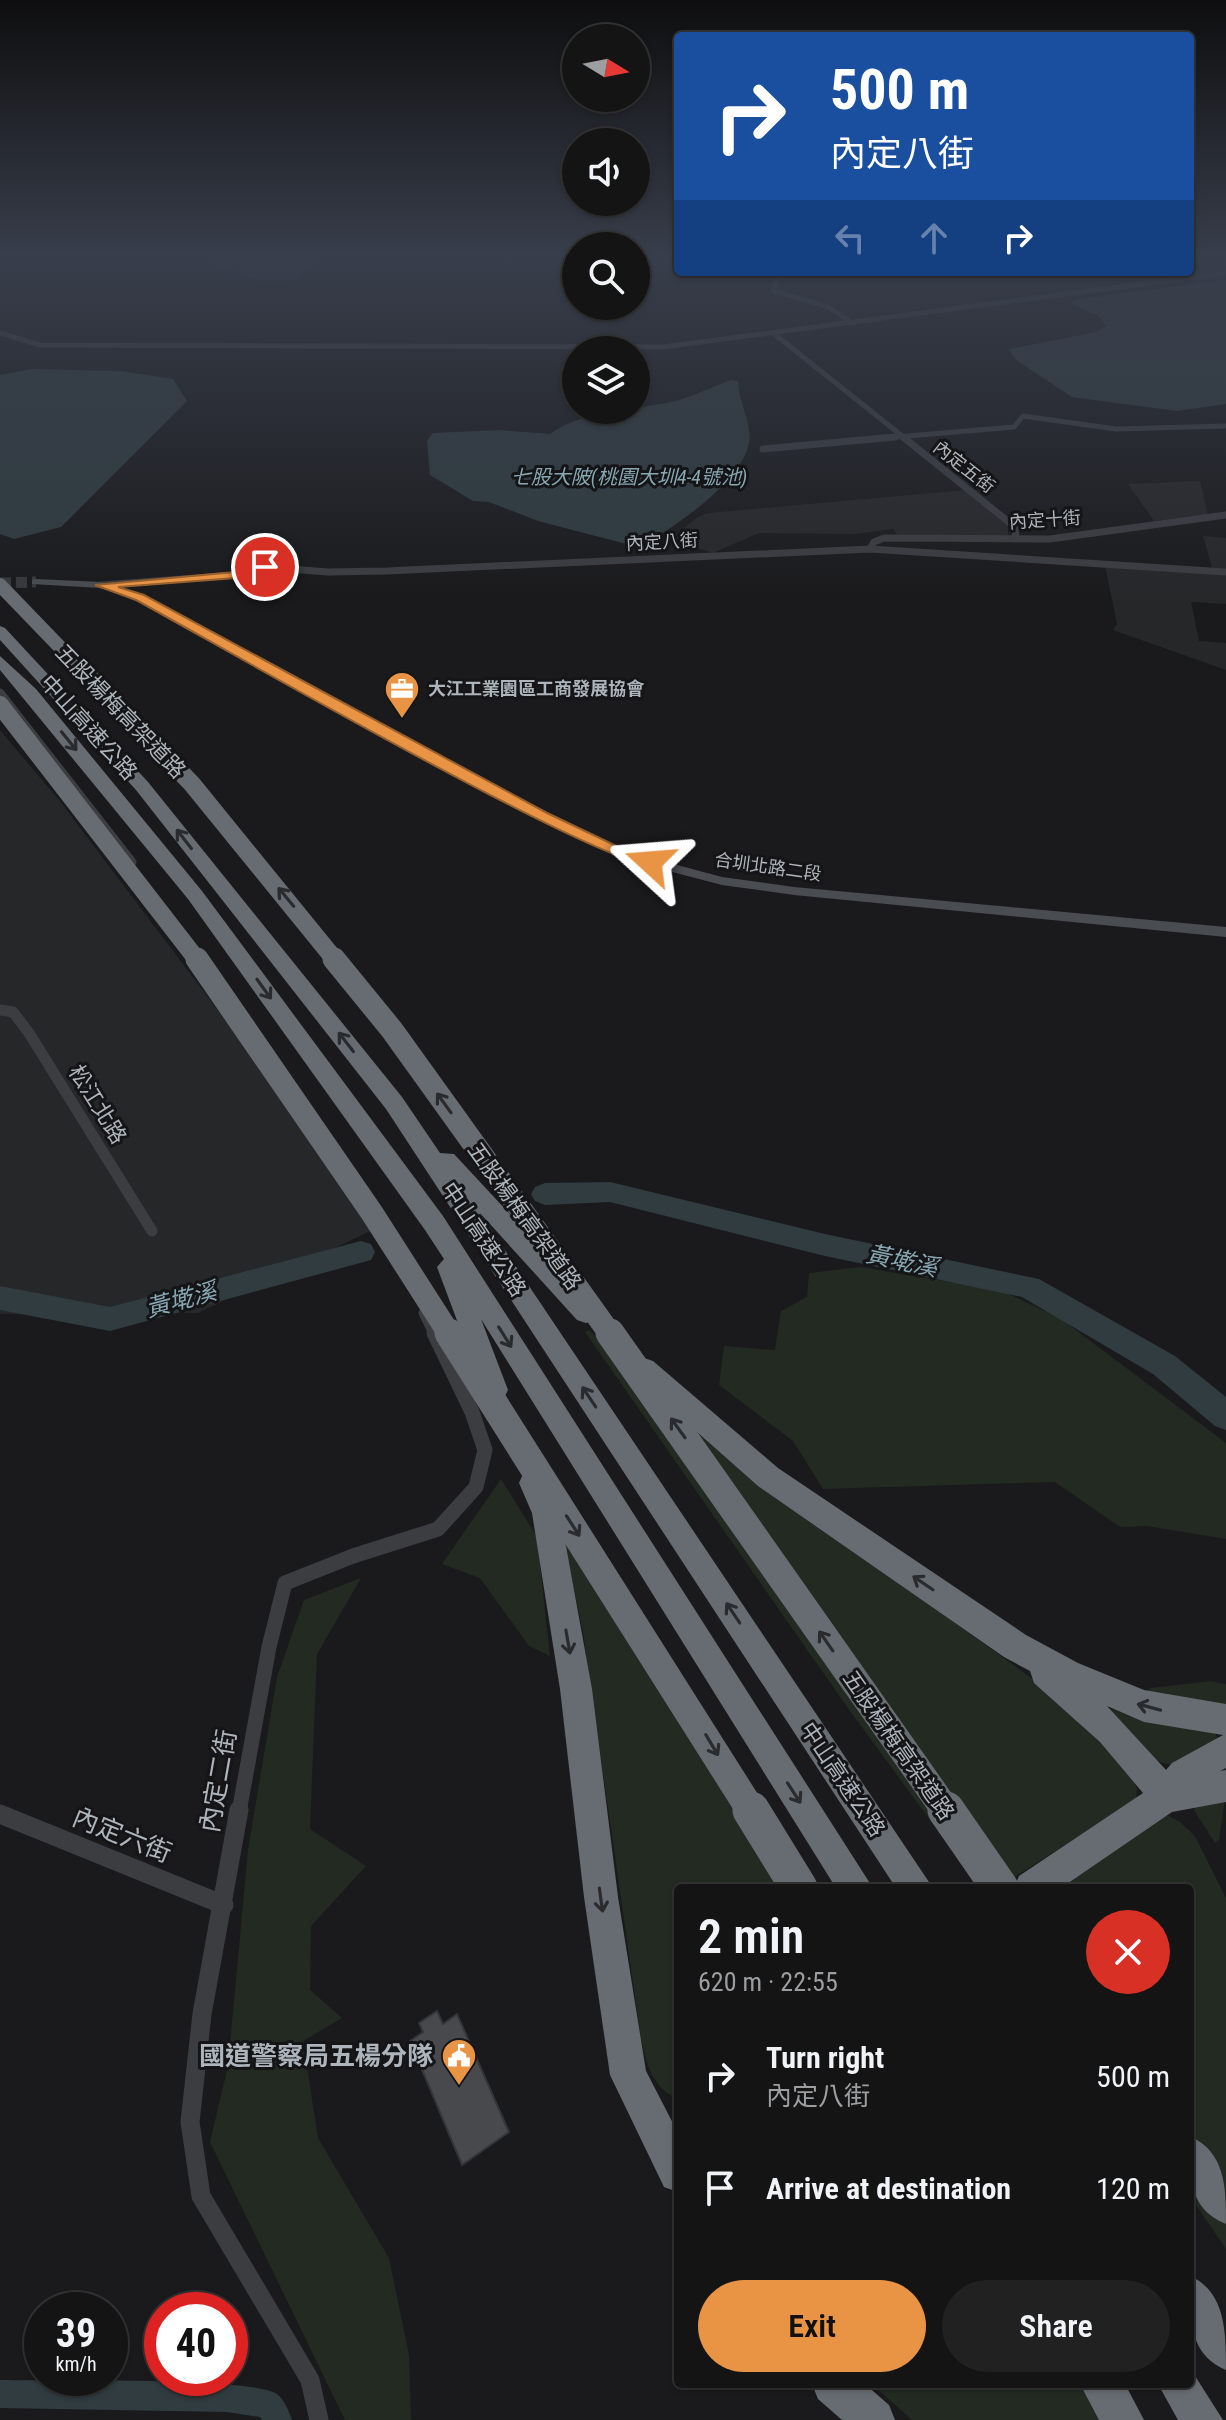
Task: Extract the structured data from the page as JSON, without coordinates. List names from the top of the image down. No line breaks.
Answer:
{"streets":{"highway":["五股楊梅高架道路","中山高速公路"],"street":["內定五街","內定十街","內定八街","合圳北路二段","松江北路","內定二街","內定六街"]},"crossings":[["內定五街","內定十街"],["內定十街","內定八街"],["內定八街","合圳北路二段"],["內定二街","內定六街"]],"water":["七股大陂(桃園大圳4-4號池)","黃墘溪"],"places":{"office":["大江工業園區工商發展協會"],"public building":["國道警察局五楊分隊"]},"north":"right","page":{"turn":["500 m","內定八街"],"heading":["2 min","620 m · 22:55"],"list":[{"name":"Turn right","note":"內定八街","value":"500 m"},{"name":"Arrive at destination","value":"120 m"}],"buttons":["Exit","Share"],"speed":"39 km/h","limit":"40"}}
